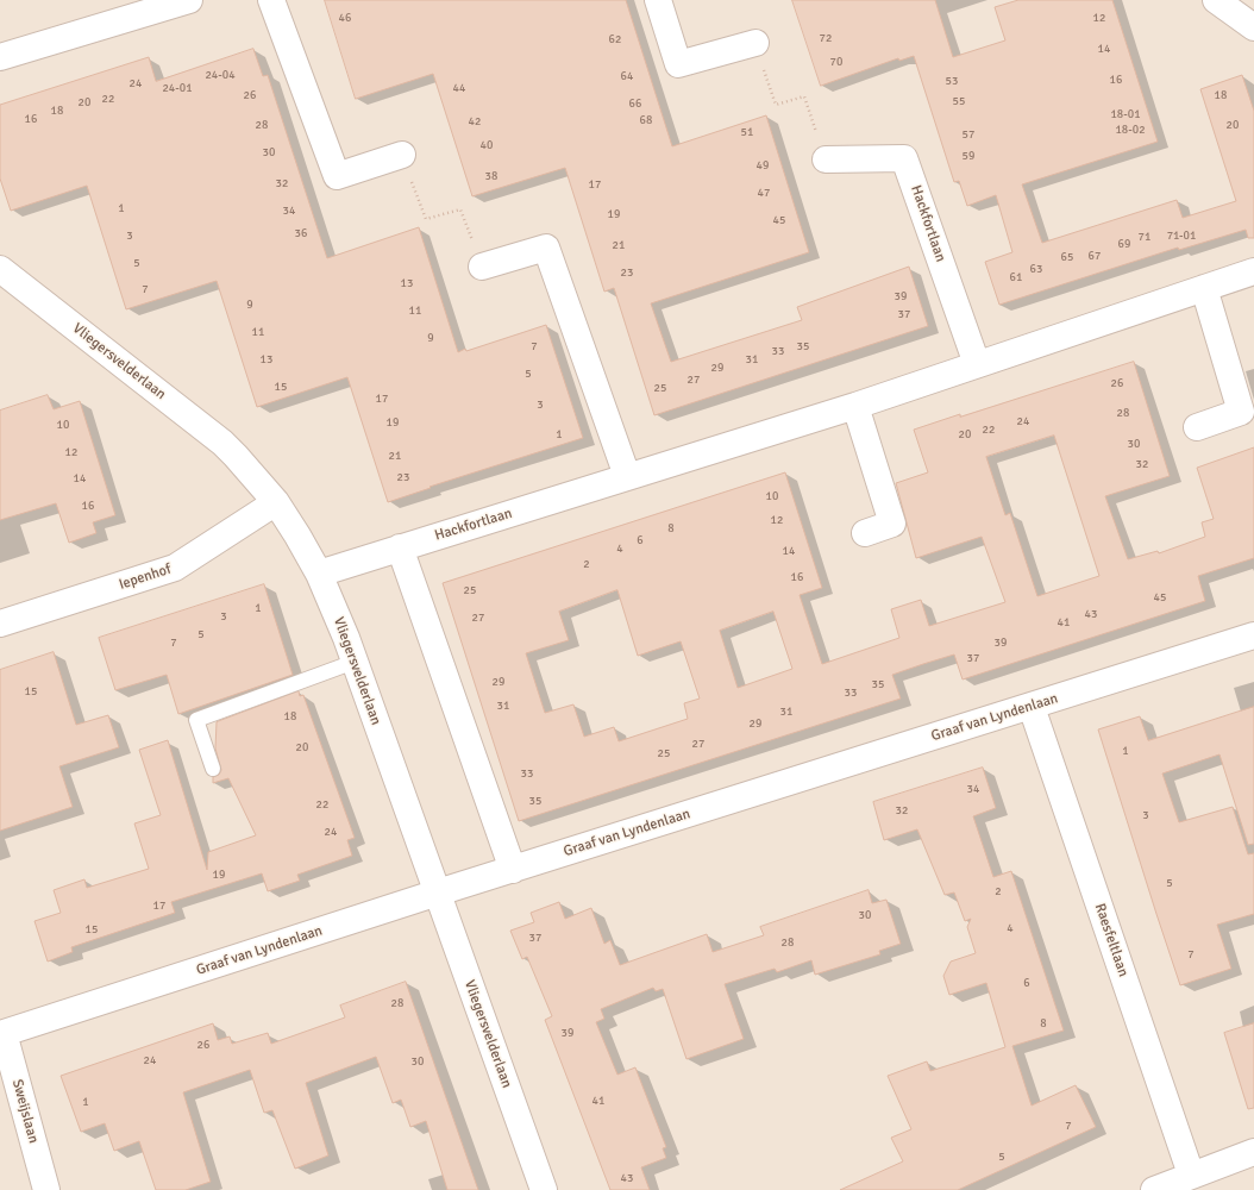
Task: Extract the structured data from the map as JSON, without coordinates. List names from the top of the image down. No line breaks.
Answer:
{"streets":{"street":["Hackfortlaan","Vliegersvelderlaan","Iepenhof","Graaf van Lyndenlaan","Raesfeltlaan","Sweijslaan"]},"crossings":[["Hackfortlaan","Vliegersvelderlaan"],["Vliegersvelderlaan","Iepenhof"],["Vliegersvelderlaan","Graaf van Lyndenlaan"],["Graaf van Lyndenlaan","Raesfeltlaan"],["Graaf van Lyndenlaan","Sweijslaan"]],"house_numbers":["46","12","72","62","14","70","24-04","64","16","53","24","24-01","44","26","18","22","55","20","66","18","18-01","16","68","42","28","20","18-02","51","57","40","30","59","49","38","32","17","47","1","34","19","45","36","3","71-01","71","69","21","67","65","5","63","23","61","13","7","39","9","11","37","11","9","7","35","33","13","31","29","5","27","26","15","25","17","3","28","24","19","10","22","1","20","30","12","21","32","23","14","10","16","12","8","6","4","14","2","16","25","45","1","43","3","27","41","5","7","39","37","29","35","15","33","31","31","18","29","27","20","1","25","33","34","35","22","32","3","24","19","5","2","17","30","4","15","37","28","7","6","28","8","39","26","24","30","41","1","7","5","43"]}
